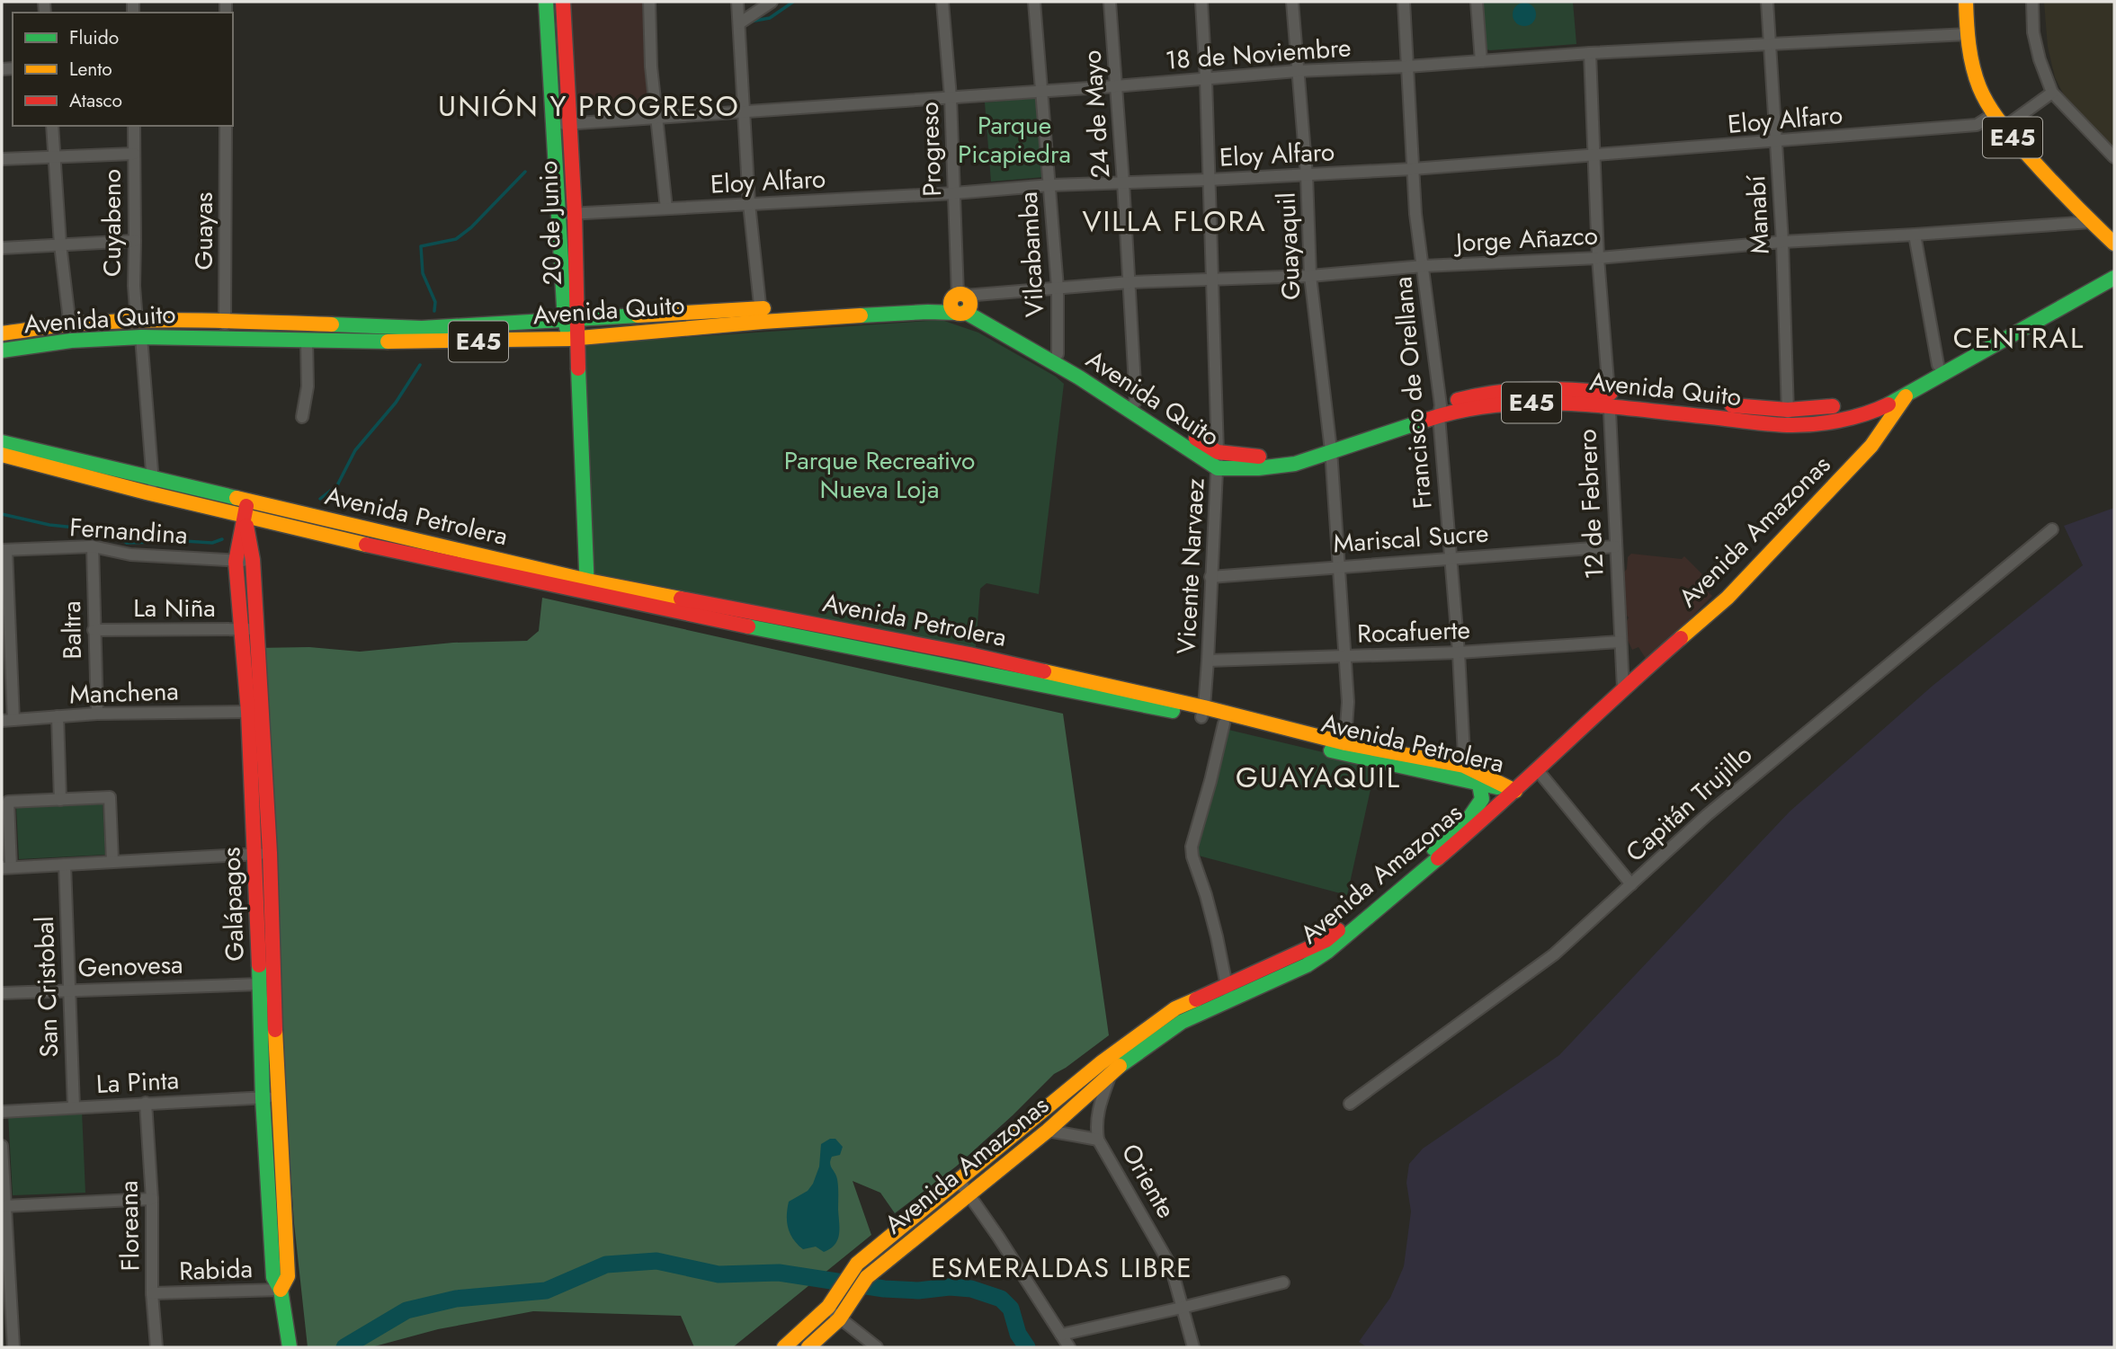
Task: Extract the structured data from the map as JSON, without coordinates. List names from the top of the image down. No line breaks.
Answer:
{"streets":{"main road":["E45","20 de Junio","Avenida Quito","Avenida Petrolera","Avenida Amazonas","Galápagos"],"street":["18 de Noviembre","24 de Mayo","Eloy Alfaro","Progreso","Manabí","Cuyabeno","Guayas","Jorge Añazco","Guayaquil","Vilcabamba","Francisco de Orellana","12 de Febrero","Fernandina","Mariscal Sucre","Vicente Narvaez","La Niña","Baltra","Rocafuerte","Manchena","Capitán Trujillo","Genovesa","San Cristobal","La Pinta","Oriente","Floreana","Rabida"]},"crossings":[["18 de Noviembre","24 de Mayo"],["18 de Noviembre","E45"],["18 de Noviembre","Progreso"],["18 de Noviembre","Manabí"],["18 de Noviembre","20 de Junio"],["18 de Noviembre","Guayaquil"],["18 de Noviembre","Vilcabamba"],["18 de Noviembre","Francisco de Orellana"],["18 de Noviembre","12 de Febrero"],["18 de Noviembre","Vicente Narvaez"],["24 de Mayo","Eloy Alfaro"],["24 de Mayo","Jorge Añazco"],["24 de Mayo","Avenida Quito"],["Eloy Alfaro","E45"],["Eloy Alfaro","Progreso"],["Eloy Alfaro","Manabí"],["Eloy Alfaro","20 de Junio"],["Eloy Alfaro","Guayaquil"],["Eloy Alfaro","Vilcabamba"],["Eloy Alfaro","Francisco de Orellana"],["Eloy Alfaro","12 de Febrero"],["Eloy Alfaro","Vicente Narvaez"],["E45","Jorge Añazco"],["Progreso","Jorge Añazco"],["Progreso","Avenida Quito"],["Manabí","Jorge Añazco"],["Manabí","Avenida Quito"],["Cuyabeno","Avenida Quito"],["20 de Junio","Avenida Quito"],["20 de Junio","Avenida Petrolera"],["Guayas","Avenida Quito"],["Jorge Añazco","Guayaquil"],["Jorge Añazco","Vilcabamba"],["Jorge Añazco","Avenida Quito"],["Jorge Añazco","Francisco de Orellana"],["Jorge Añazco","12 de Febrero"],["Jorge Añazco","Vicente Narvaez"],["Guayaquil","Avenida Quito"],["Guayaquil","Avenida Petrolera"],["Guayaquil","Mariscal Sucre"],["Guayaquil","Rocafuerte"],["Vilcabamba","Avenida Quito"],["Avenida Quito","Francisco de Orellana"],["Avenida Quito","12 de Febrero"],["Avenida Quito","Avenida Amazonas"],["Avenida Quito","Vicente Narvaez"],["Francisco de Orellana","Avenida Petrolera"],["Francisco de Orellana","Avenida Amazonas"],["Francisco de Orellana","Mariscal Sucre"],["Francisco de Orellana","Rocafuerte"],["12 de Febrero","Avenida Amazonas"],["12 de Febrero","Mariscal Sucre"],["12 de Febrero","Rocafuerte"],["Avenida Petrolera","Avenida Amazonas"],["Avenida Petrolera","Vicente Narvaez"],["Avenida Petrolera","Galápagos"],["Fernandina","Baltra"],["Fernandina","Galápagos"],["Avenida Amazonas","Oriente"],["Mariscal Sucre","Vicente Narvaez"],["Vicente Narvaez","Rocafuerte"],["La Niña","Baltra"],["La Niña","Galápagos"],["Baltra","Manchena"],["Manchena","Galápagos"],["Galápagos","Genovesa"],["Galápagos","La Pinta"],["Galápagos","Rabida"],["Genovesa","San Cristobal"],["San Cristobal","La Pinta"],["La Pinta","Floreana"],["Floreana","Rabida"]],"districts":["UNIÓN Y PROGRESO","VILLA FLORA","CENTRAL","GUAYAQUIL","ESMERALDAS LIBRE"],"parks":["Parque Picapiedra","Parque Recreativo Nueva Loja"],"legend":["Fluido","Lento","Atasco"]}
